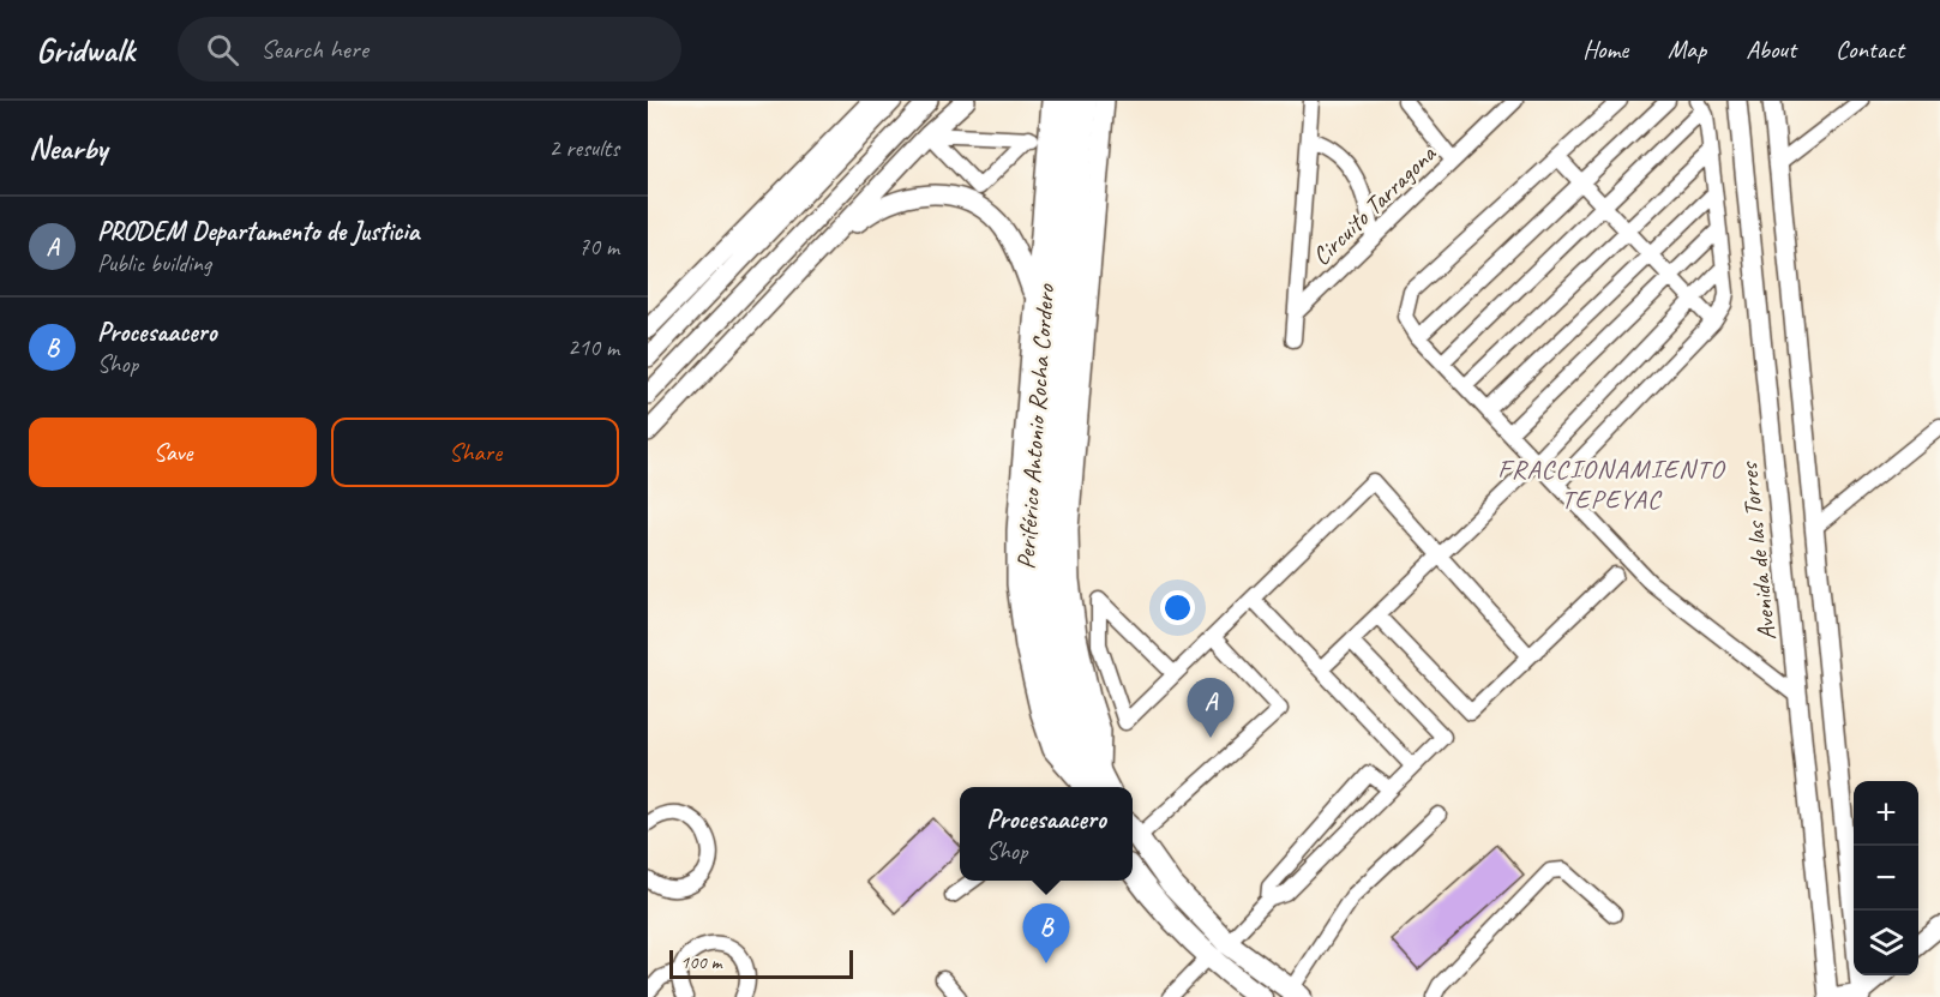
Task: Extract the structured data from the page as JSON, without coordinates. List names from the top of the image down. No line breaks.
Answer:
{"streets":{"highway":["Periférico Antonio Rocha Cordero"],"main road":["Avenida de las Torres"],"street":["Circuito Tarragona"]},"districts":["FRACCIONAMIENTO TEPEYAC"],"scale_bar":"100 m","page":{"header":"Gridwalk","search":"Search here","nav":["Home","Map","About","Contact"],"heading":["Nearby","2 results"],"list":[{"mark":"A","name":"PRODEM Departamento de Justicia","note":"Public building","value":"70 m"},{"mark":"B","name":"Procesaacero","note":"Shop","value":"210 m"}],"buttons":["Save","Share"],"pins":["A","B"],"map_buttons":["+","−"],"popup":["Procesaacero","Shop"],"scale":"100 m"}}
